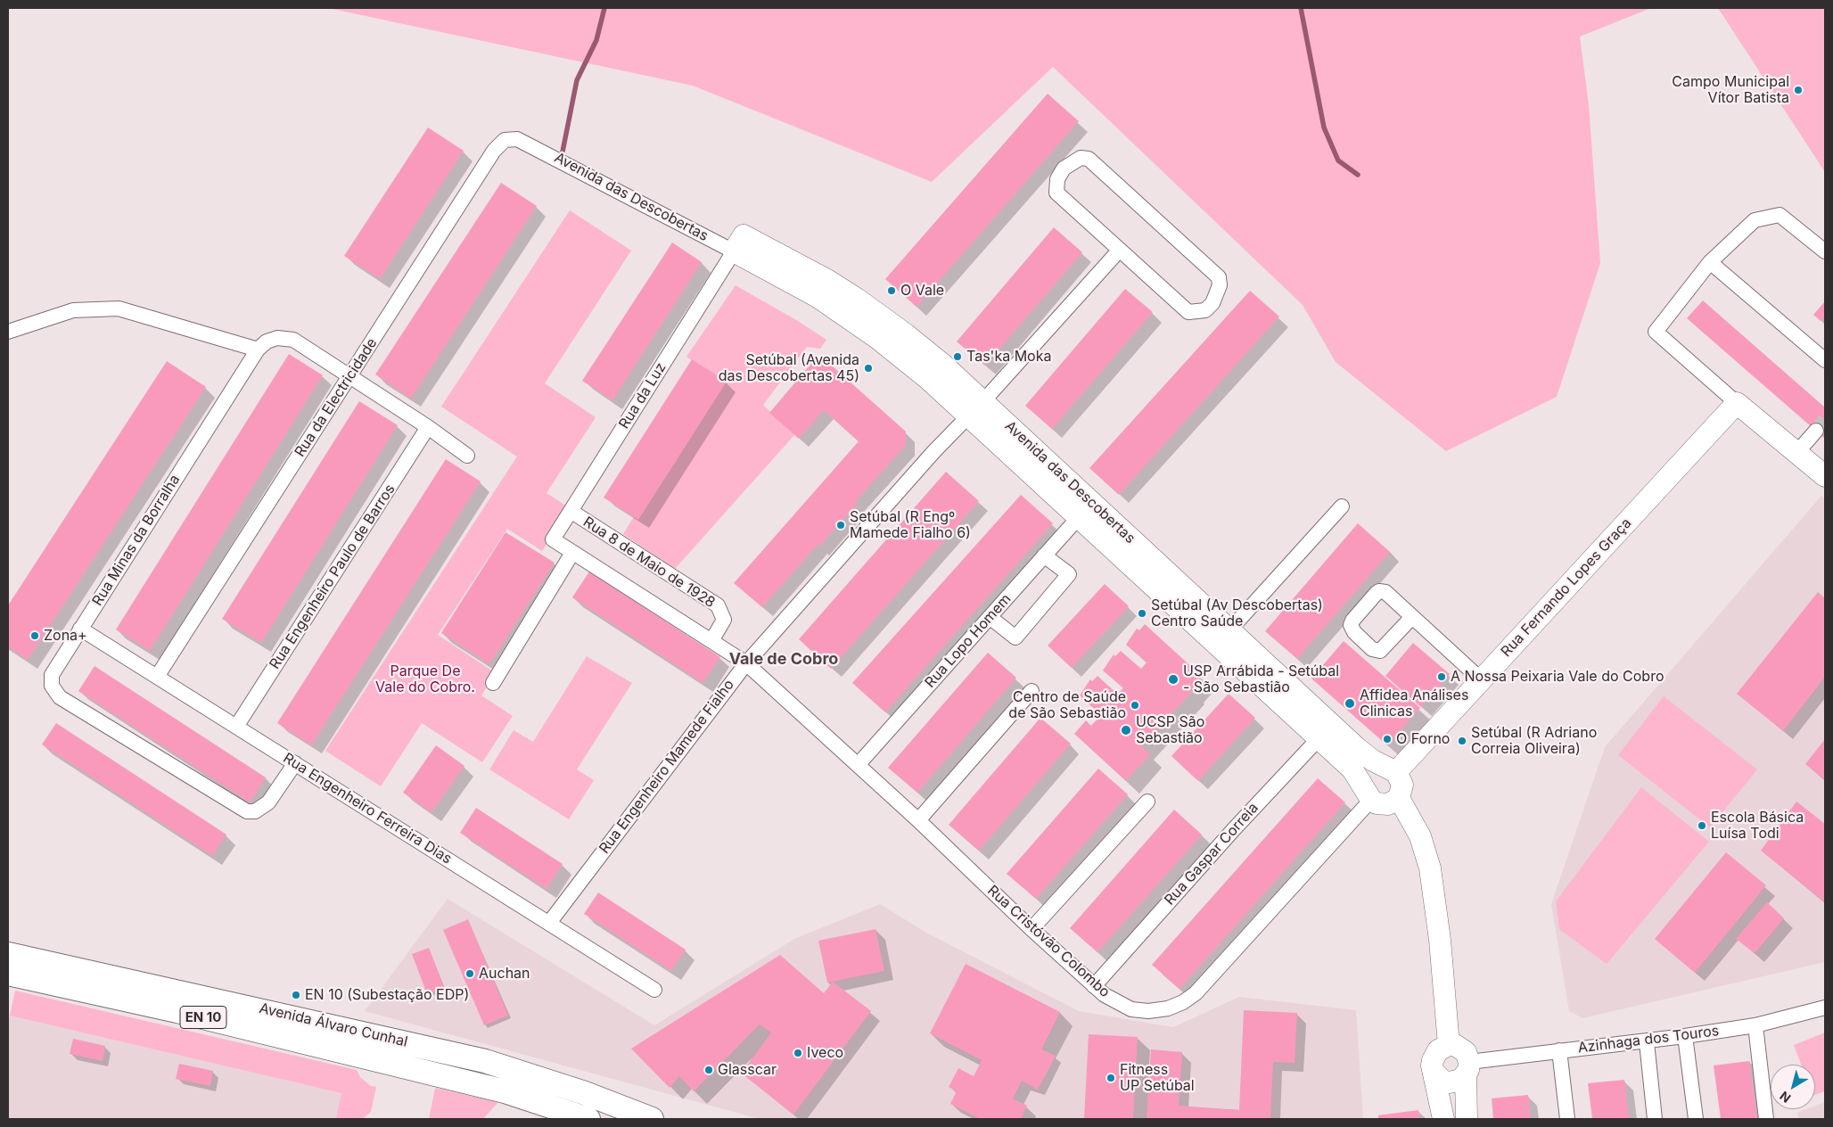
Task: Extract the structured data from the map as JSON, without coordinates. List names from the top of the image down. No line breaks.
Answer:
{"streets":{"main road":["EN 10","Avenida Álvaro Cunhal"],"street":["Avenida das Descobertas","Rua da Luz","Rua da Electricidade","Rua Minas da Borralha","Rua 8 de Maio de 1928","Rua Engenheiro Paulo de Barros","Rua Fernando Lopes Graça","Rua Lopo Homem","Rua Engenheiro Mamede Fialho","Rua Engenheiro Ferreira Dias","Rua Gaspar Correia","Rua Cristóvão Colombo","Azinhaga dos Touros"]},"crossings":[["Avenida das Descobertas","Rua da Luz"],["Avenida das Descobertas","Rua da Electricidade"],["Avenida das Descobertas","Rua Fernando Lopes Graça"],["Avenida das Descobertas","Rua Lopo Homem"],["Avenida das Descobertas","Rua Engenheiro Mamede Fialho"],["Avenida das Descobertas","Rua Gaspar Correia"],["Avenida das Descobertas","Rua Cristóvão Colombo"],["Rua da Luz","Rua 8 de Maio de 1928"],["Rua da Electricidade","Rua Minas da Borralha"],["Rua da Electricidade","Rua Engenheiro Ferreira Dias"],["Rua Minas da Borralha","Rua Engenheiro Paulo de Barros"],["Rua Minas da Borralha","Rua Engenheiro Ferreira Dias"],["Rua Engenheiro Paulo de Barros","Rua Engenheiro Ferreira Dias"],["Rua Fernando Lopes Graça","Rua Cristóvão Colombo"],["Rua Lopo Homem","Rua Cristóvão Colombo"],["Rua Engenheiro Mamede Fialho","Rua Engenheiro Ferreira Dias"],["Rua Engenheiro Mamede Fialho","Rua Cristóvão Colombo"],["Rua Gaspar Correia","Rua Cristóvão Colombo"]],"districts":["Vale de Cobro"],"parks":["Parque De Vale do Cobro."],"places":["Campo Municipal Vítor Batista","O Vale","Tas'ka Moka","Setúbal (Avenida das Descobertas 45)","Setúbal (R Engº Mamede Fialho 6)","Setúbal (Av Descobertas) Centro Saúde","Zona+","A Nossa Peixaria Vale do Cobro","USP Arrábida - Setúbal - São Sebastião","Affidea Análises Clinicas","Centro de Saúde de São Sebastião","UCSP São Sebastião","O Forno","Setúbal (R Adriano Correia Oliveira)","Escola Básica Luísa Todi","Auchan","EN 10 (Subestação EDP)","Iveco","Glasscar","Fitness UP Setúbal"],"north":"bottom left"}
